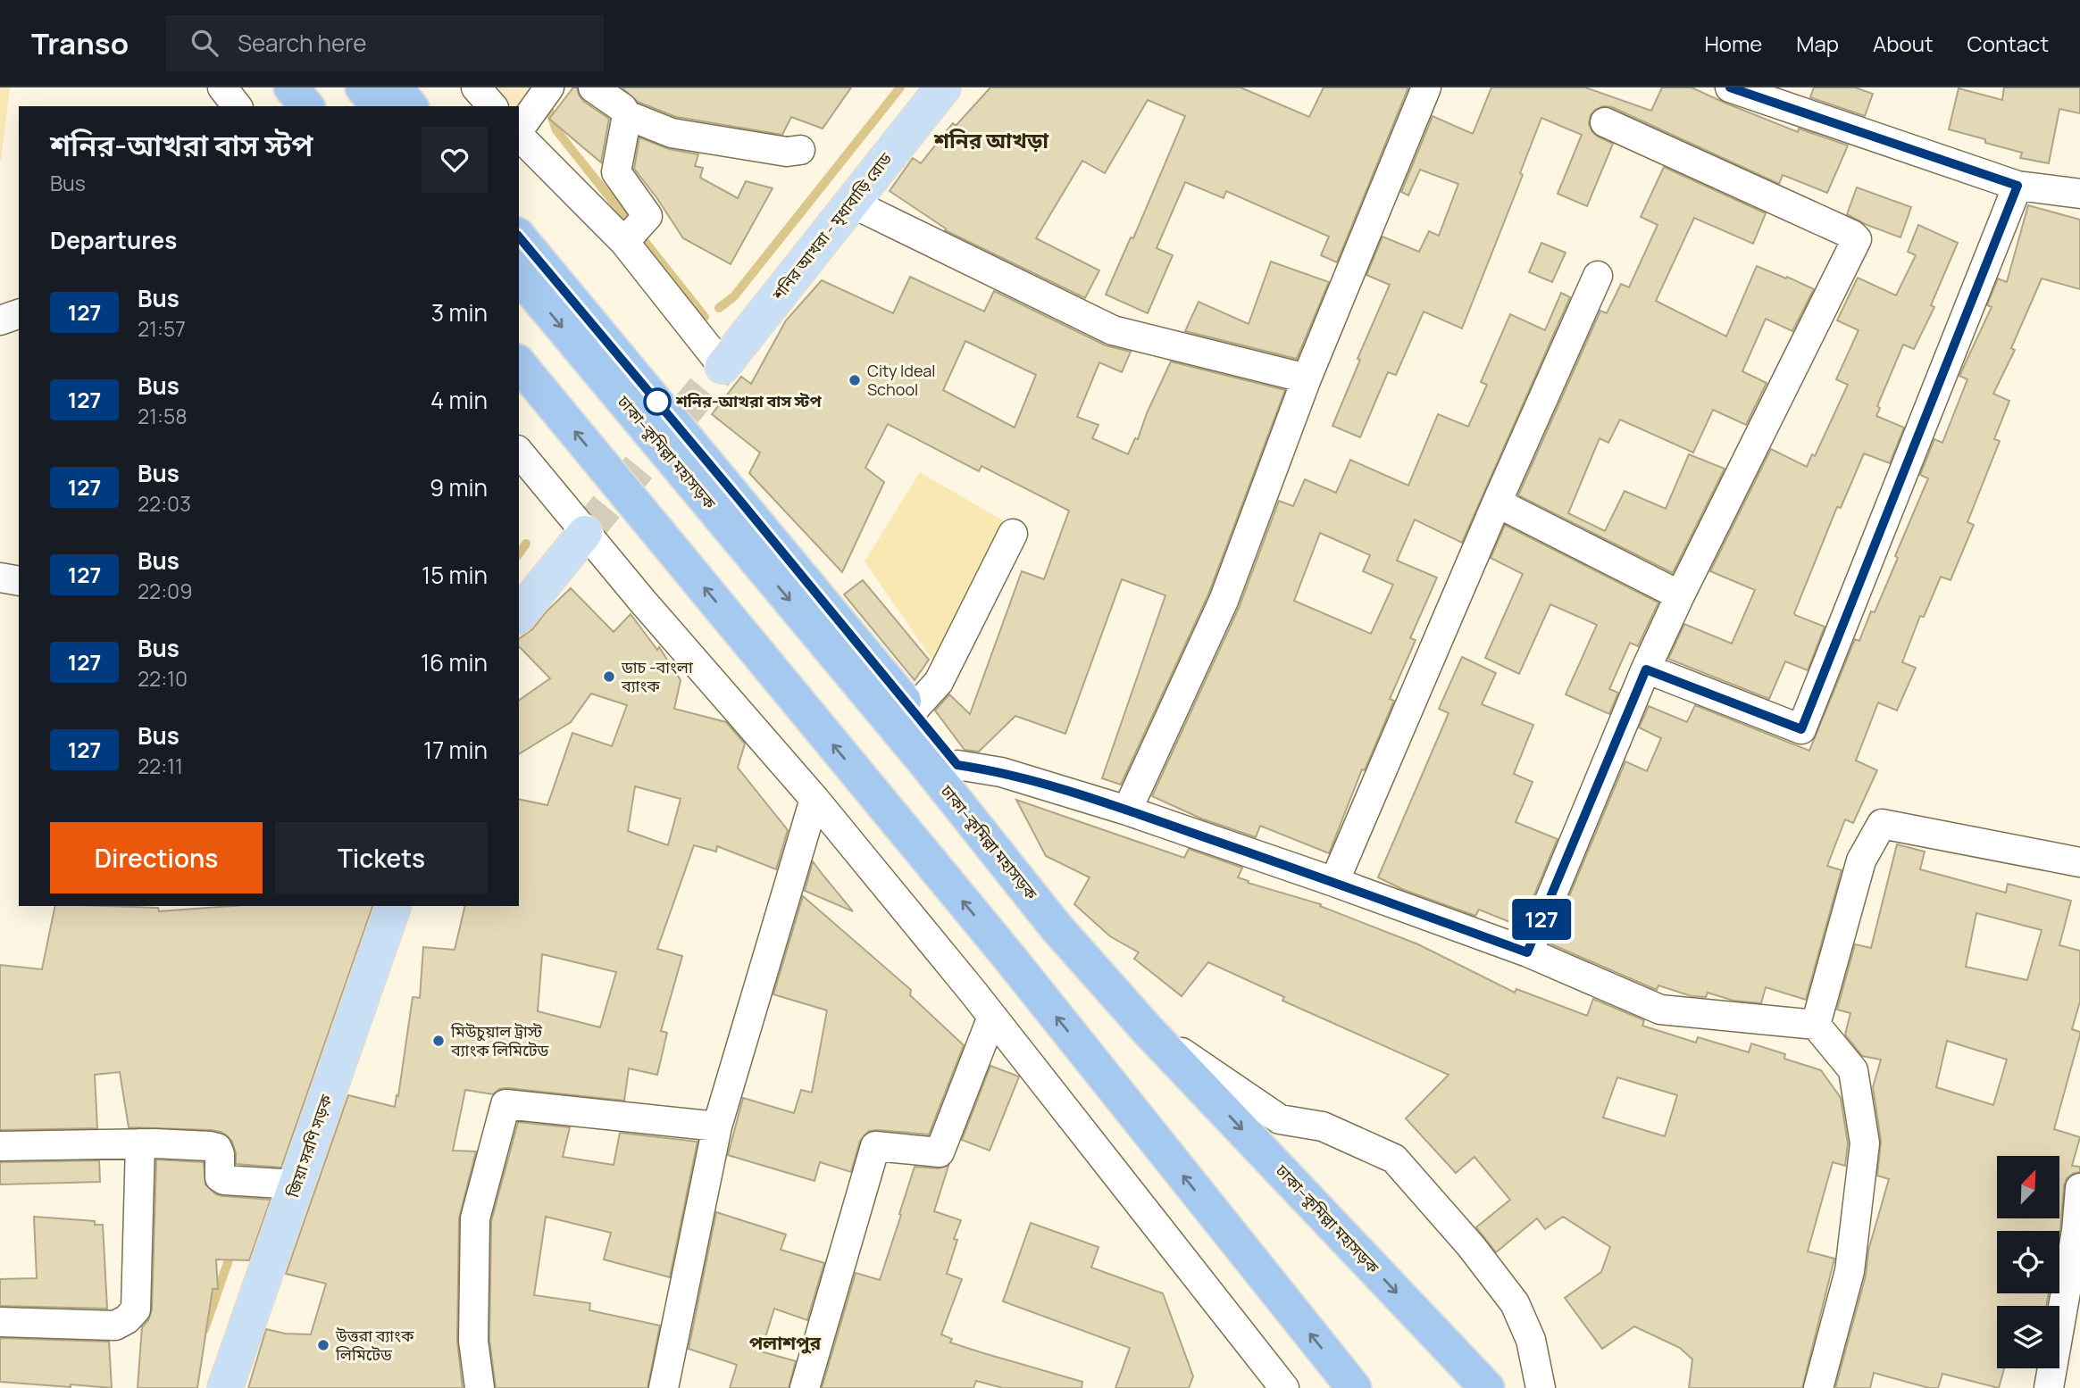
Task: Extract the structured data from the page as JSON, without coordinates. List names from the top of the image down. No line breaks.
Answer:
{"streets":{"highway":["ঢাকা–কুমিল্লা মহাসড়ক"],"main road":["শনির আখরা - মৃধাবাড়ি রোড","জিয়া সরণি সড়ক"]},"districts":["শনির আখড়া","পলাশপুর"],"places":["City Ideal School","শনির-আখরা বাস স্টপ","ডাচ -বাংলা ব্যাংক","মিউচুয়াল ট্রাস্ট ব্যাংক লিমিটেড","উত্তরা ব্যাংক লিমিটেড"],"lines":["bus line 127"],"north":"top right","page":{"header":"Transo","search":"Search here","nav":["Home","Map","About","Contact"],"on_map":"127","heading":[["শনির-আখরা বাস স্টপ","Bus"],"Departures"],"list":[{"mark":"127","name":"Bus","note":"21:57","value":"3 min"},{"mark":"127","name":"Bus","note":"21:58","value":"4 min"},{"mark":"127","name":"Bus","note":"22:03","value":"9 min"},{"mark":"127","name":"Bus","note":"22:09","value":"15 min"},{"mark":"127","name":"Bus","note":"22:10","value":"16 min"},{"mark":"127","name":"Bus","note":"22:11","value":"17 min"}],"buttons":["Directions","Tickets"]}}
